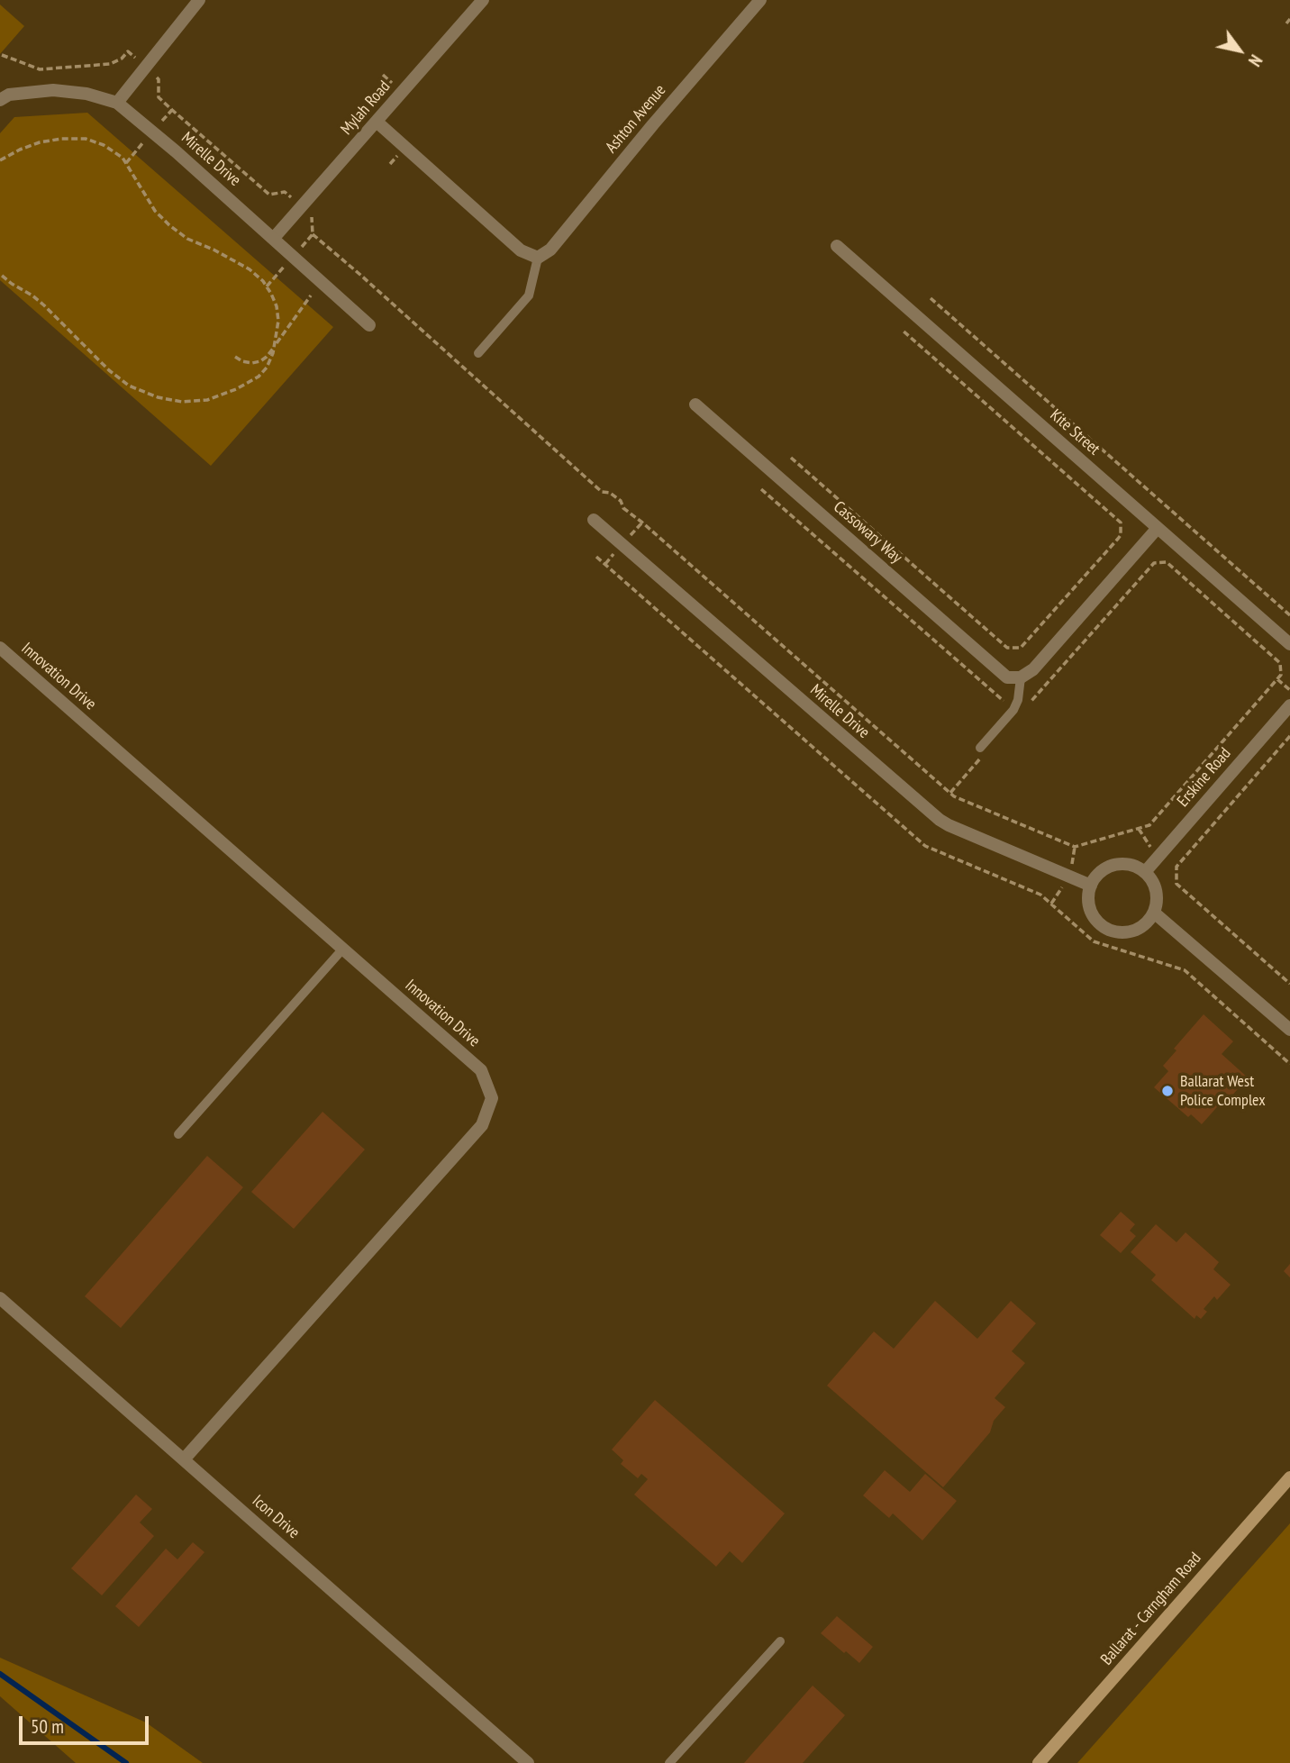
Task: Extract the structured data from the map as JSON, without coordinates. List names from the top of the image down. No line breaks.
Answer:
{"streets":{"main road":["Ballarat - Carngham Road"],"street":["Mylah Road","Ashton Avenue","Mirelle Drive","Kite Street","Cassowary Way","Innovation Drive","Erskine Road","Icon Drive"]},"crossings":[["Mylah Road","Mirelle Drive"],["Mirelle Drive","Erskine Road"],["Innovation Drive","Icon Drive"]],"places":["Ballarat West Police Complex"],"scale_bar":"50 m","north":"bottom right"}
